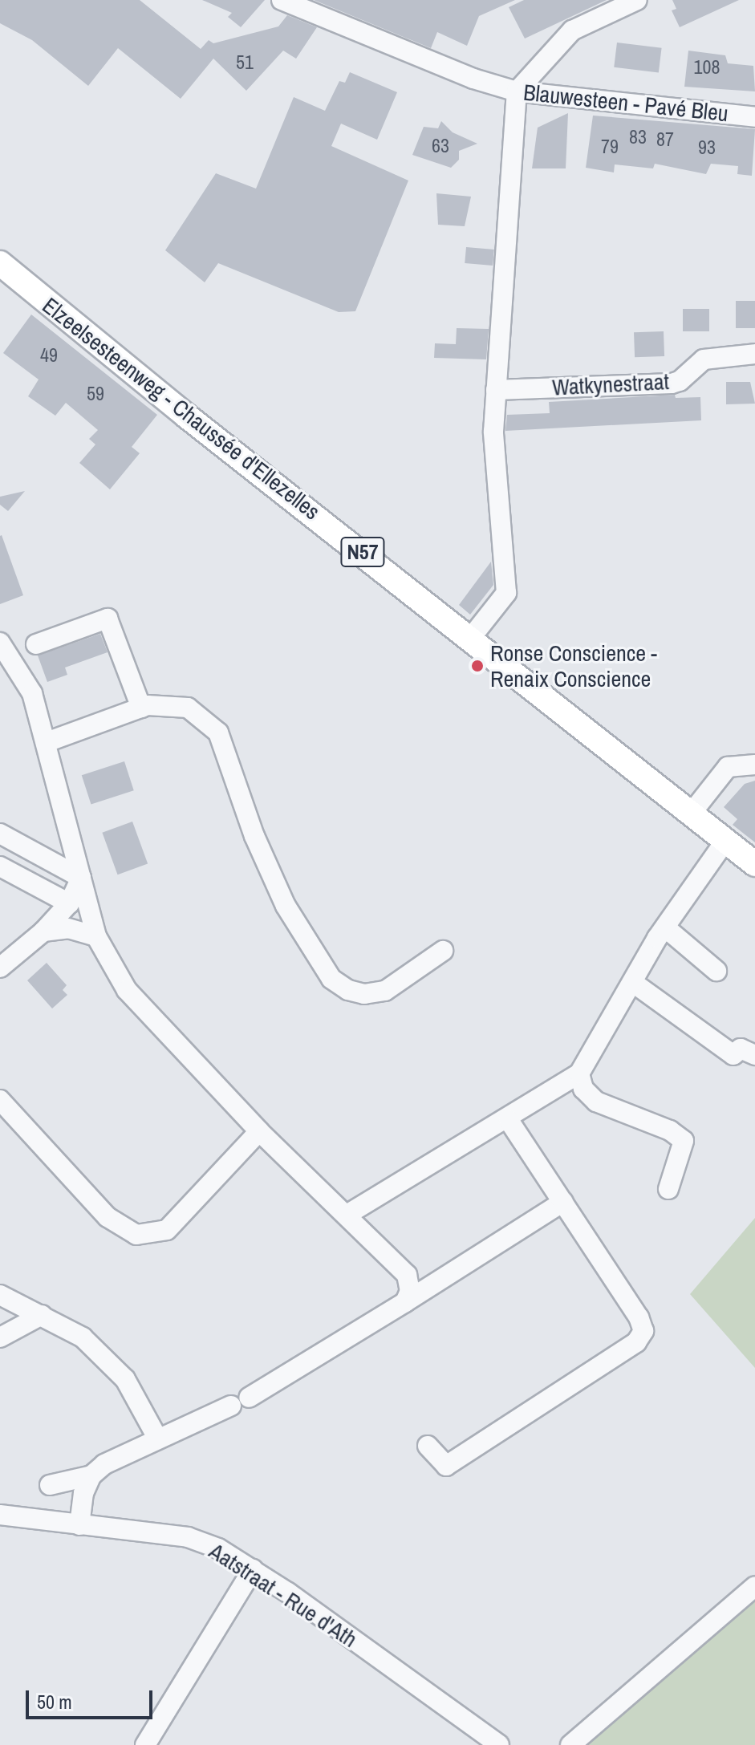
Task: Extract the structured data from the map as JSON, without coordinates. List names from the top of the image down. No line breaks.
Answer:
{"streets":{"main road":["Elzeelsesteenweg - Chaussée d'Ellezelles","N57"],"street":["Blauwesteen - Pavé Bleu","Watkynestraat","Aatstraat - Rue d'Ath"]},"places":["Ronse Conscience - Renaix Conscience"],"house_numbers":["51","108","83","87","63","79","93","49","59"],"scale_bar":"50 m"}
